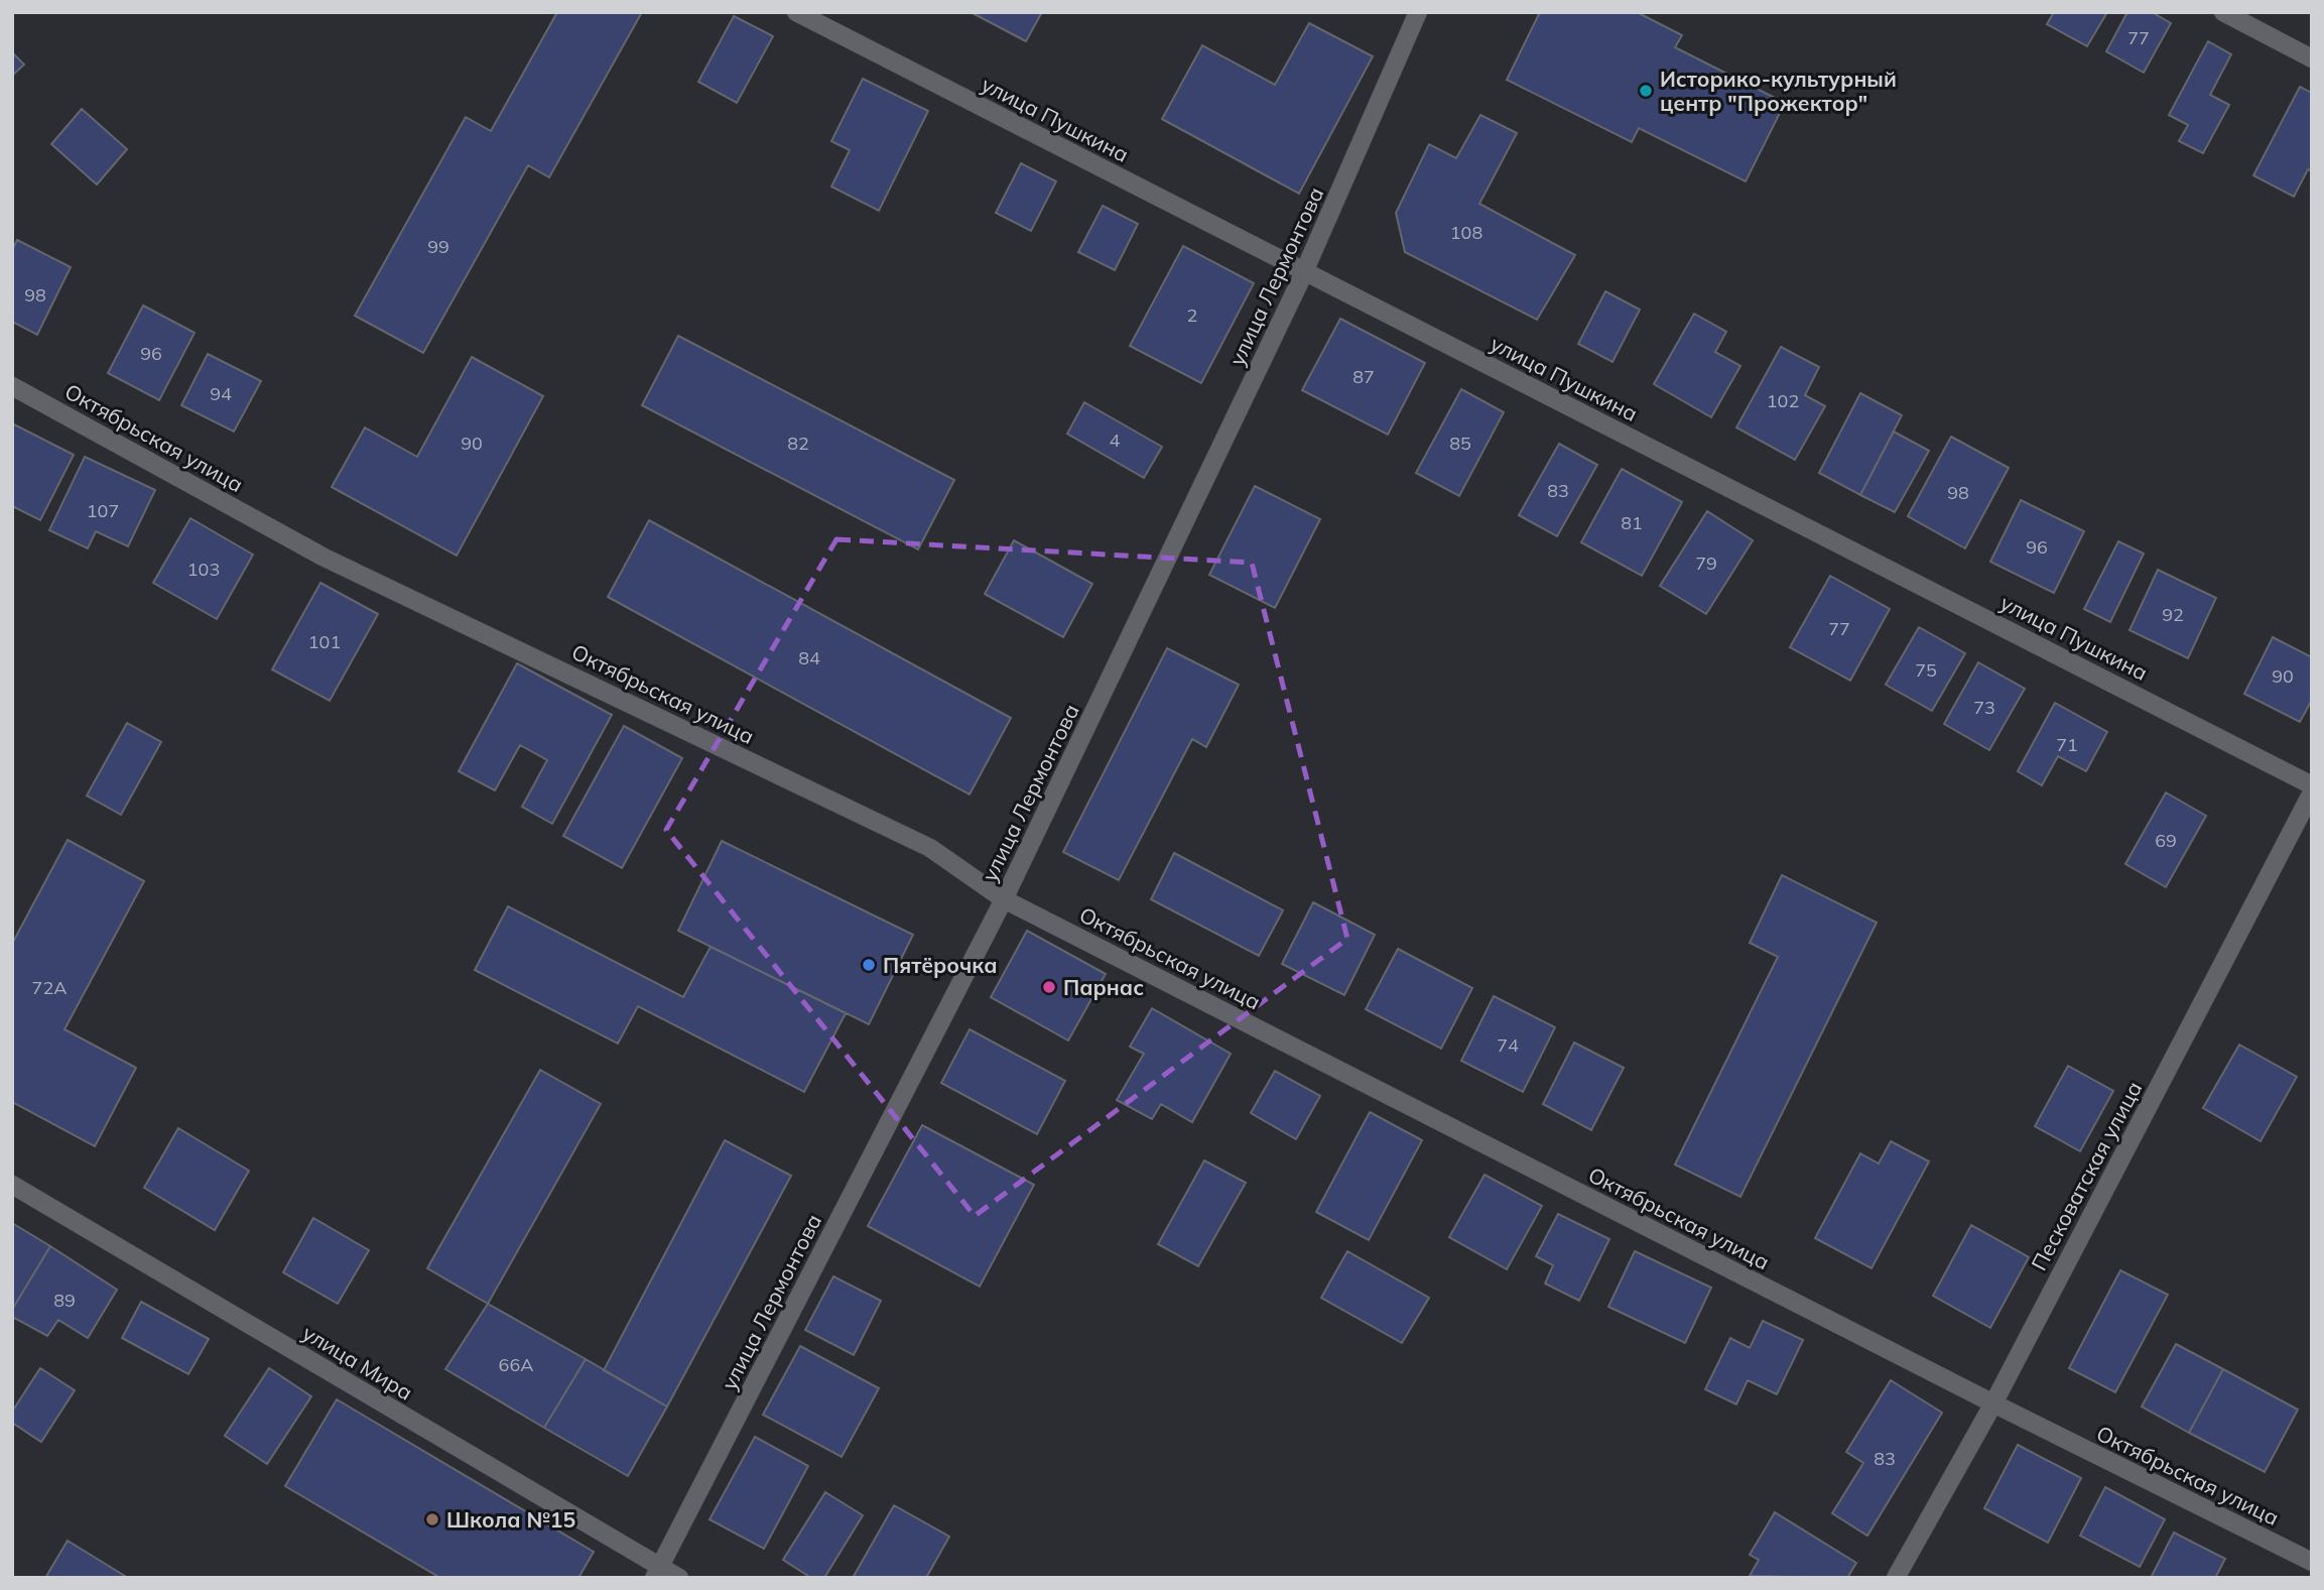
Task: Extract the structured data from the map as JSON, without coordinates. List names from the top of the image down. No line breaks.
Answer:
{"streets":{"street":["улица Пушкина","улица Лермонтова","Октябрьская улица","Песковатская улица","улица Мира"]},"crossings":[["улица Пушкина","улица Лермонтова"],["улица Лермонтова","Октябрьская улица"],["улица Лермонтова","улица Мира"],["Октябрьская улица","Песковатская улица"]],"places":["Историко-культурный центр \"Прожектор\"","Пятёрочка","Парнас","Школа №15"],"house_numbers":["77","108","99","98","2","96","87","94","102","4","90","82","85","83","98","107","81","96","79","103","92","77","101","84","75","90","73","71","69","72А","74","89","66А","83"]}
